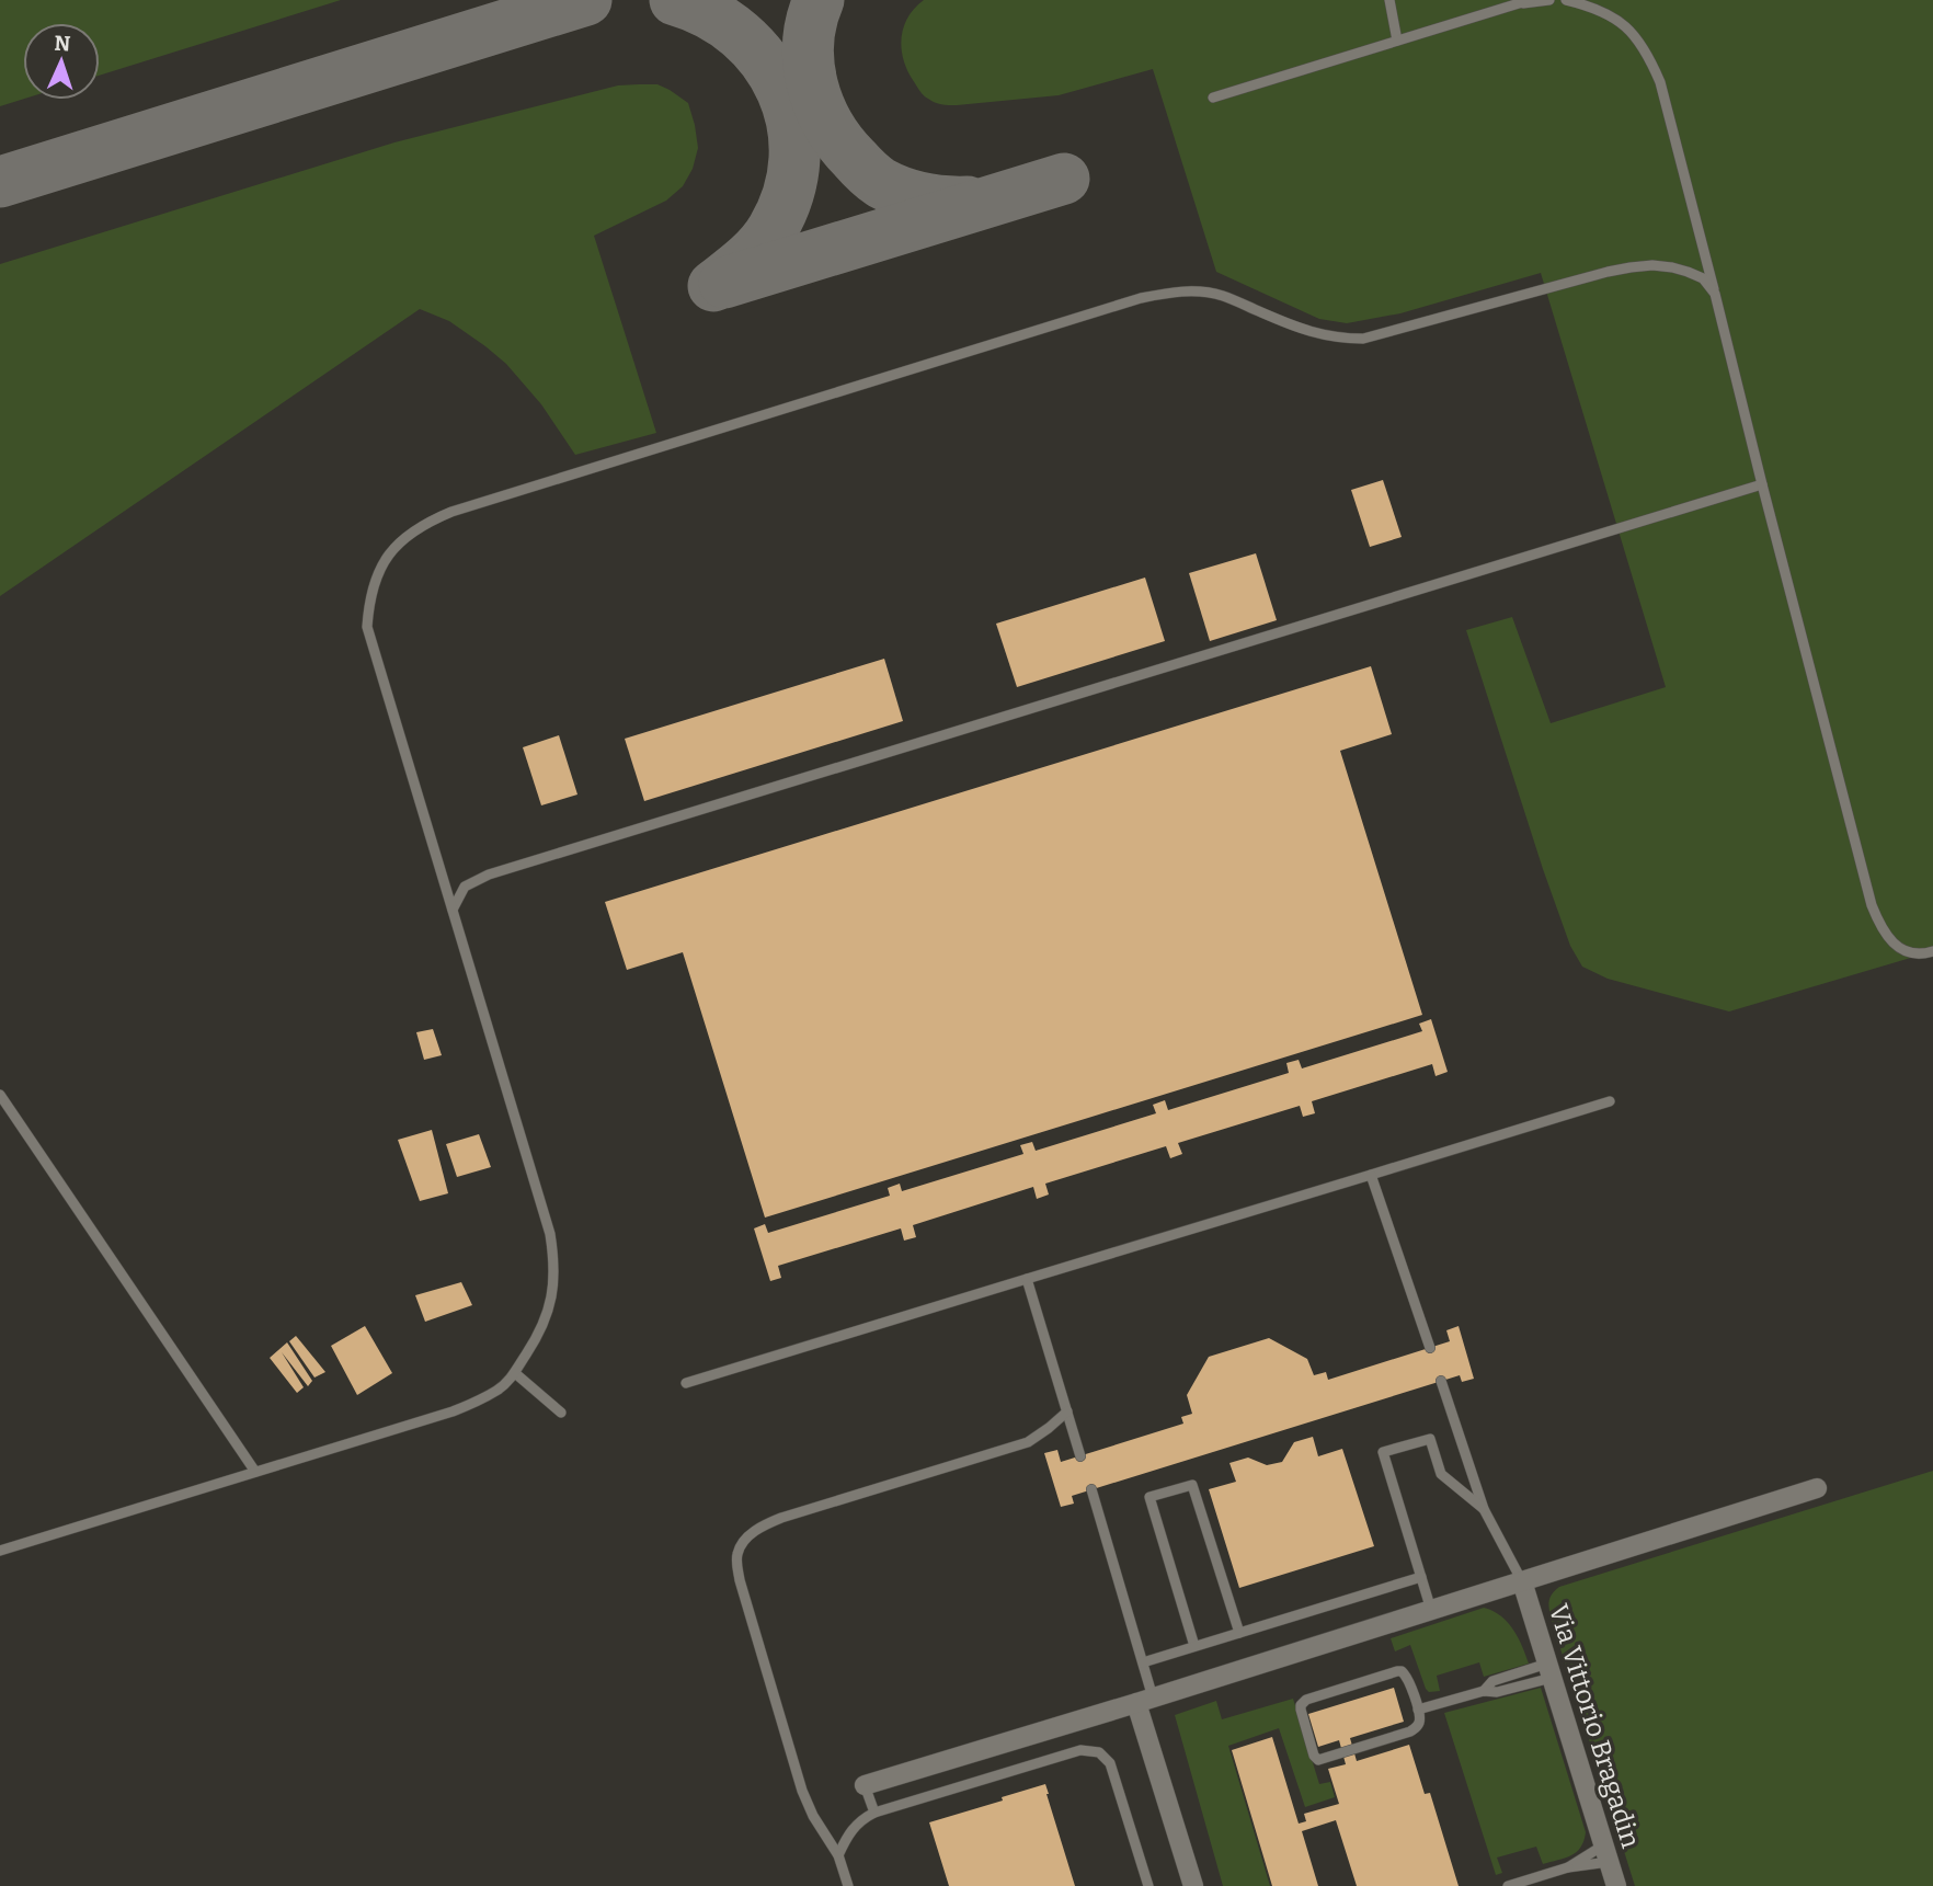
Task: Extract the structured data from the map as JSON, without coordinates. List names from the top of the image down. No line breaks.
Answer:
{"streets":{"street":["Via Vittorio Bragadin"]},"north":"top"}
